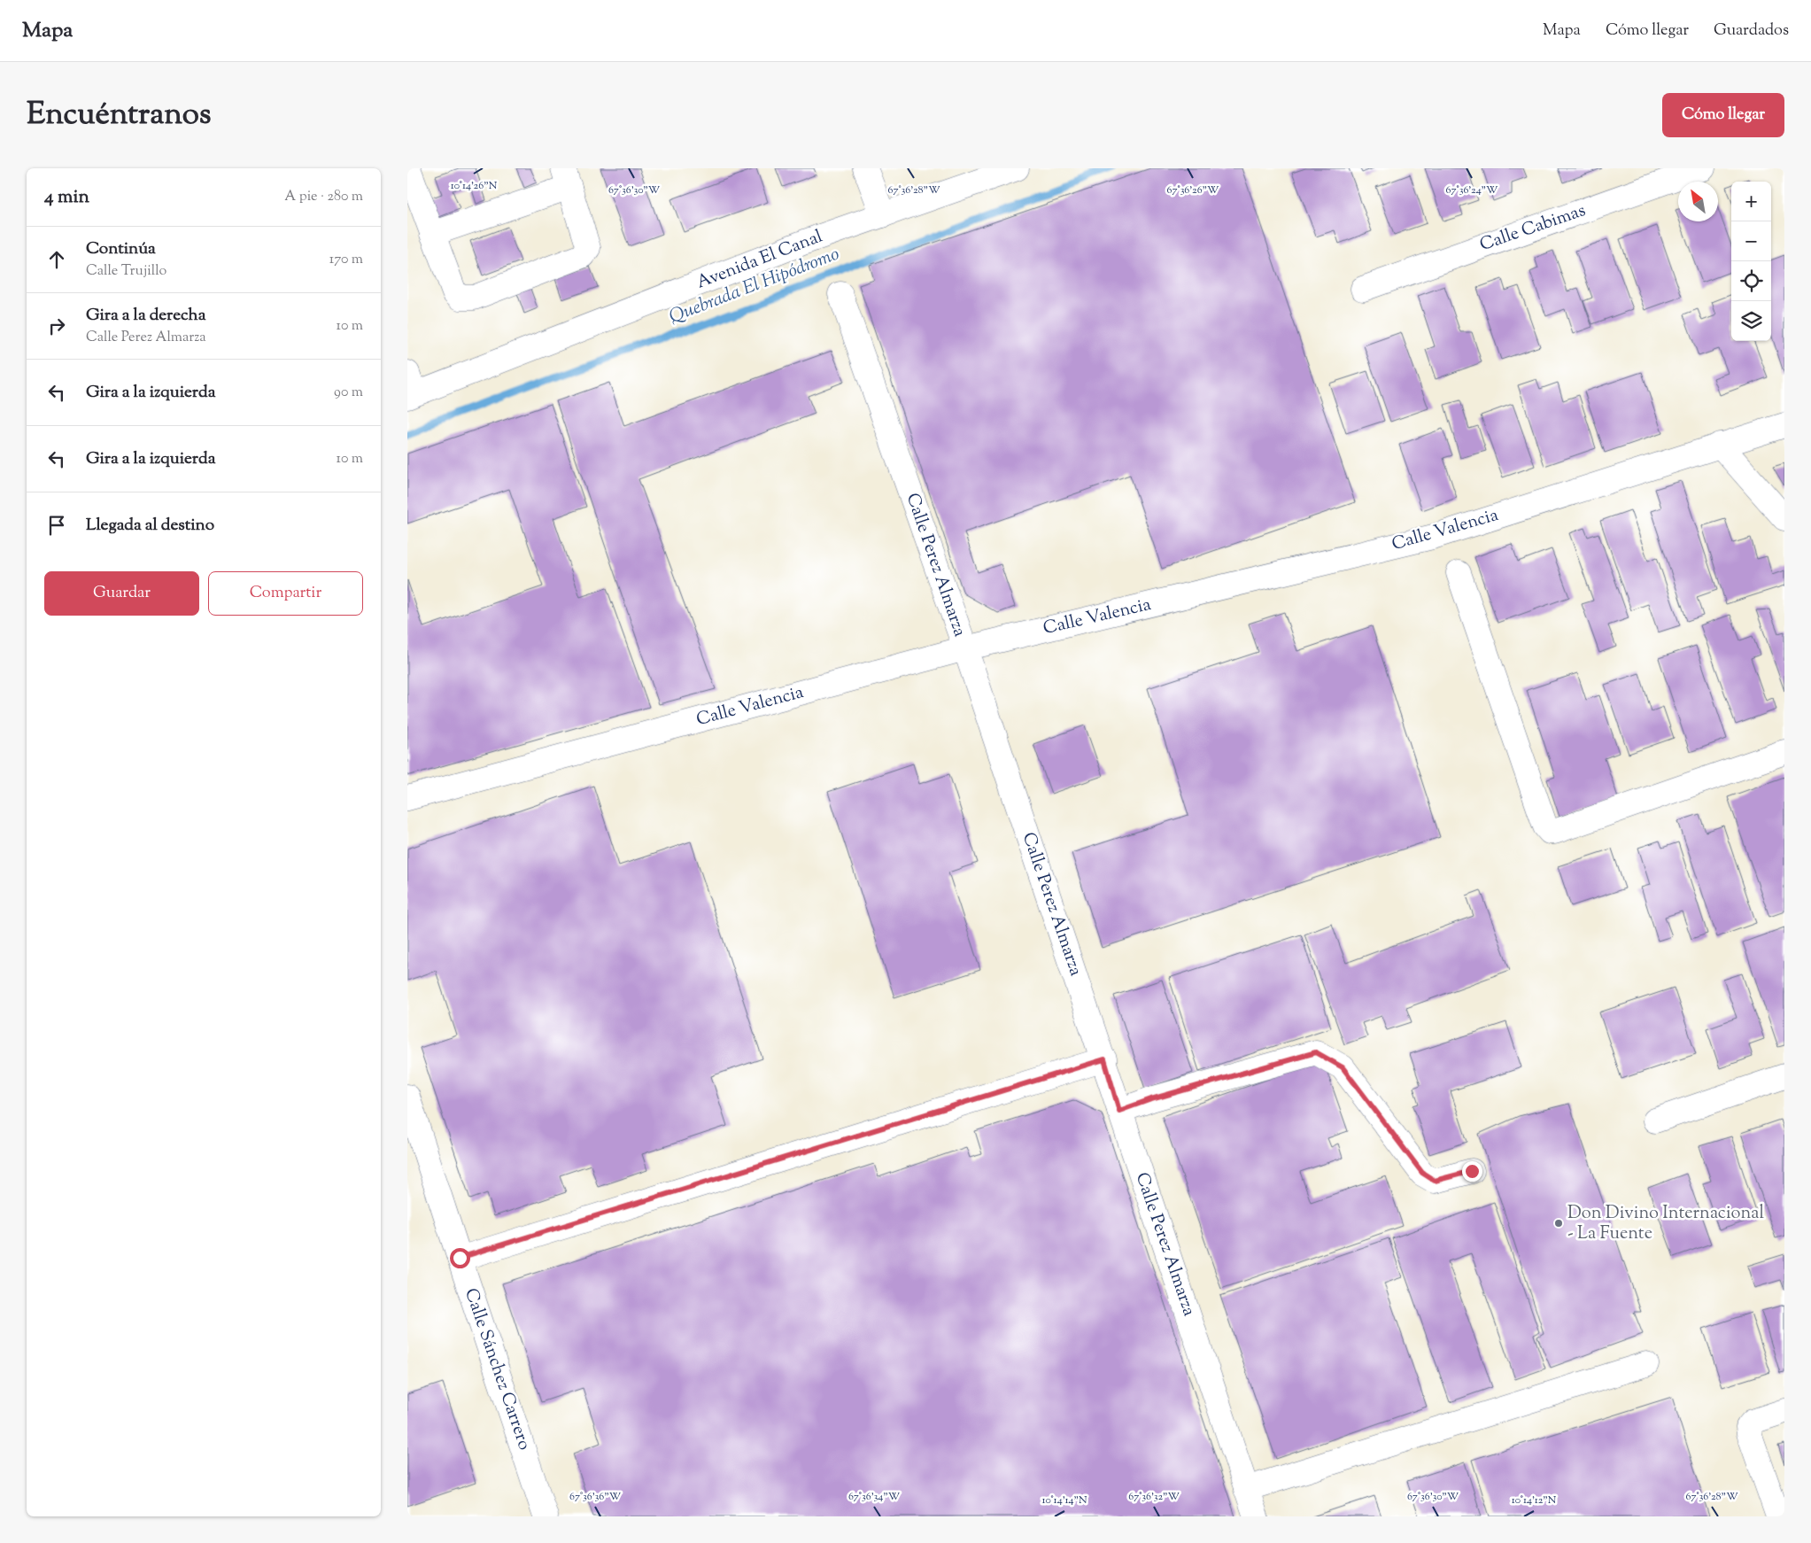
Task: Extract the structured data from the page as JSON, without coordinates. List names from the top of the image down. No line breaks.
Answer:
{"streets":{"street":["Calle Cabimas","Avenida El Canal","Calle Valencia","Calle Perez Almarza","Calle Sánchez Carrero"]},"crossings":[["Calle Valencia","Calle Perez Almarza"]],"water":["Quebrada El Hipódromo"],"places":["Don Divino Internacional - La Fuente"],"north":"top left","page":{"header":"Mapa","nav":["Mapa","Cómo llegar","Guardados"],"title":"Encuéntranos","buttons":["Cómo llegar",["Guardar","Compartir"]],"heading":["4 min","A pie · 280 m"],"map_buttons":["+","−"],"list":[["Continúa","Calle Trujillo","170 m"],["Gira a la derecha","Calle Perez Almarza","10 m"],["Gira a la izquierda","90 m"],["Gira a la izquierda","10 m"],"Llegada al destino"]},"coordinates":["10°14'26\"N","67°36'28\"W","67°36'26\"W","67°36'30\"W","67°36'24\"W","67°36'36\"W","67°36'34\"W","67°36'32\"W","10°14'14\"N","10°14'12\"N"]}
